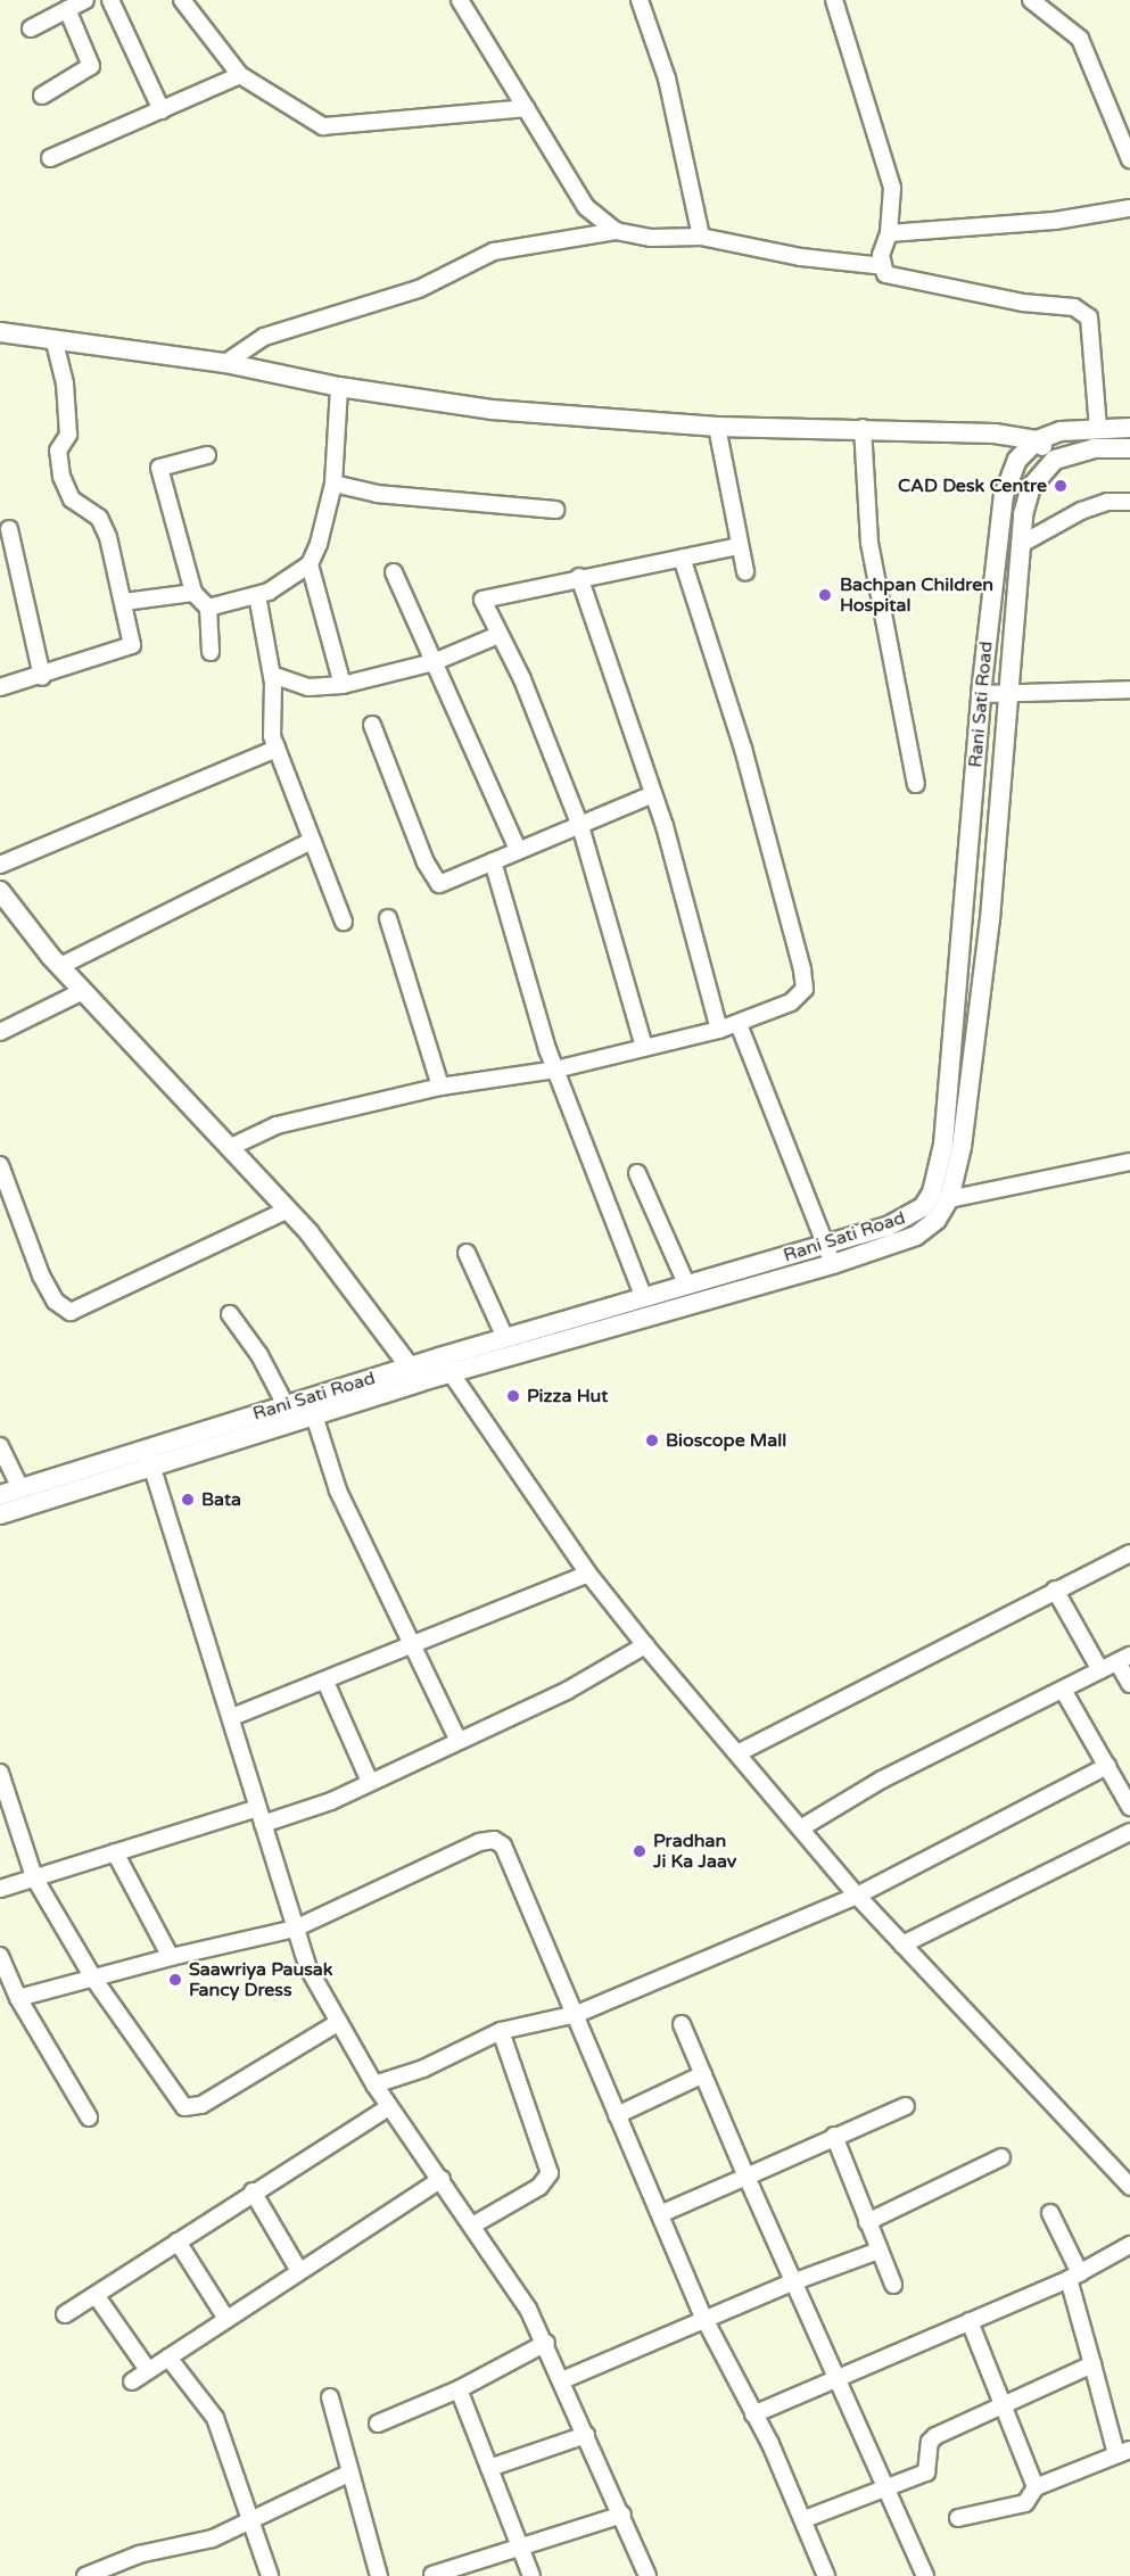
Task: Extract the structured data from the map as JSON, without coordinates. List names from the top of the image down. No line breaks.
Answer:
{"streets":{"street":["Rani Sati Road"]},"places":["CAD Desk Centre","Bachpan Children Hospital","Pizza Hut","Bioscope Mall","Bata","Pradhan Ji Ka Jaav","Saawriya Pausak Fancy Dress"]}
